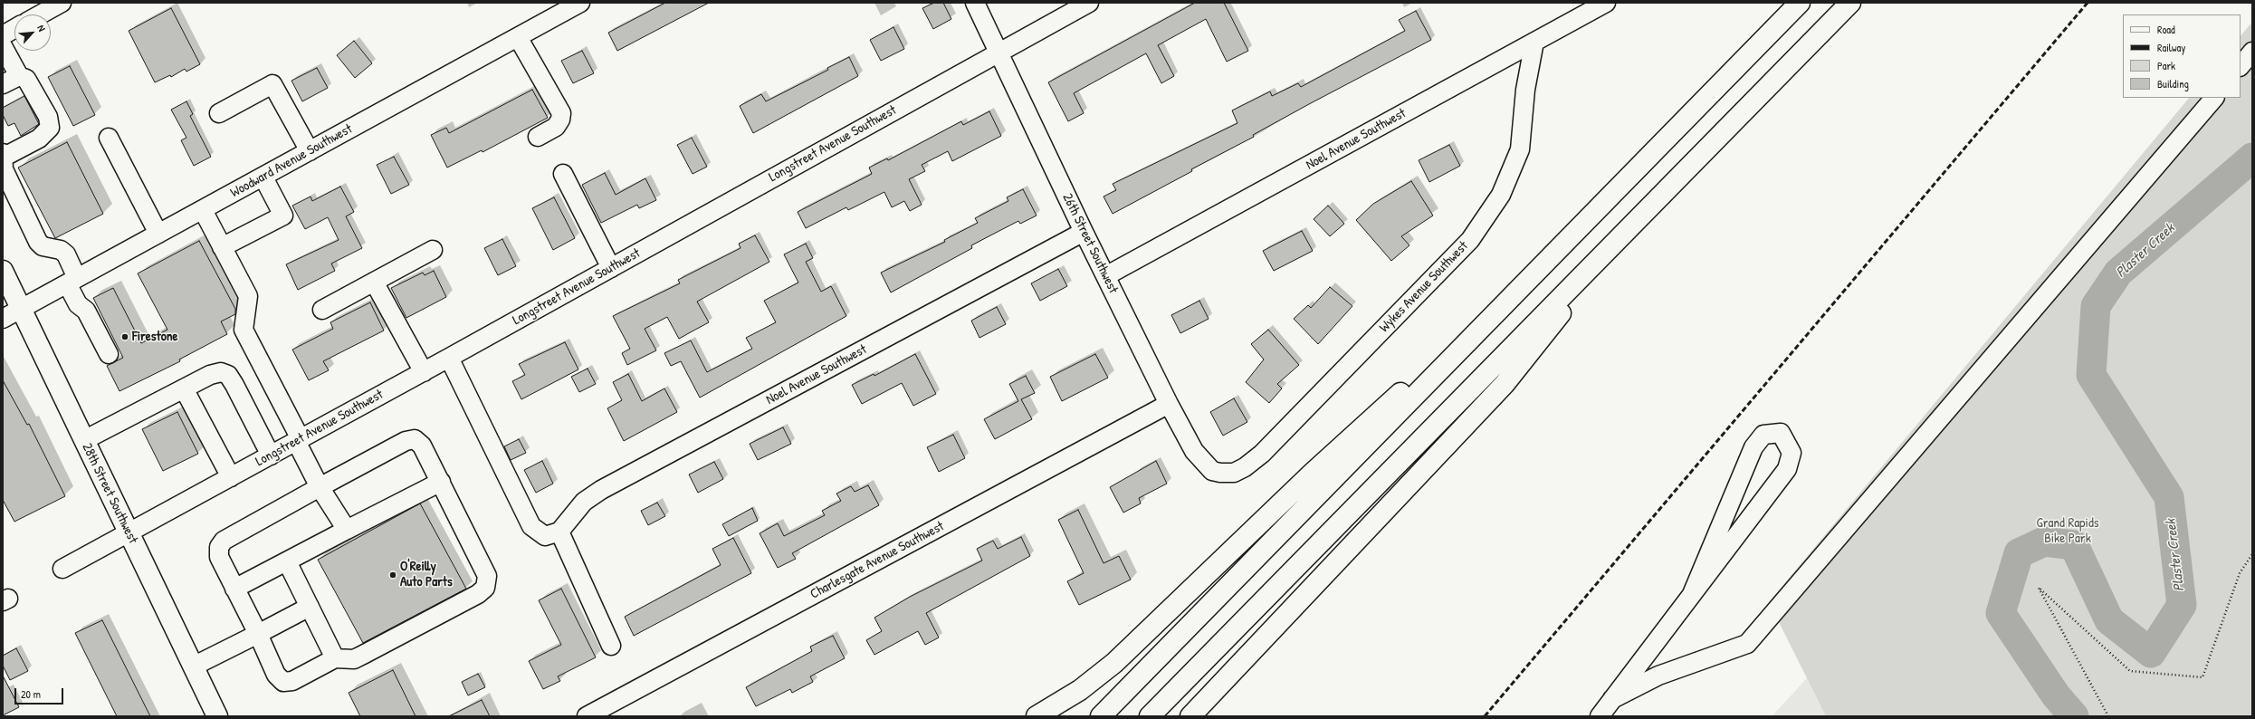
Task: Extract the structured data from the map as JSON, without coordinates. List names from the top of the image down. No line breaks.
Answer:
{"streets":{"main road":["28th Street Southwest"],"street":["Noel Avenue Southwest","Longstreet Avenue Southwest","Woodward Avenue Southwest","26th Street Southwest","Wykes Avenue Southwest","Charlesgate Avenue Southwest"]},"crossings":[["Noel Avenue Southwest","26th Street Southwest"],["Noel Avenue Southwest","Wykes Avenue Southwest"],["Longstreet Avenue Southwest","26th Street Southwest"],["Longstreet Avenue Southwest","28th Street Southwest"],["Woodward Avenue Southwest","28th Street Southwest"],["26th Street Southwest","Wykes Avenue Southwest"],["26th Street Southwest","Charlesgate Avenue Southwest"]],"water":["Plaster Creek"],"parks":["Grand Rapids Bike Park"],"places":["Firestone","O'Reilly Auto Parts"],"legend":["Road","Railway","Park","Building"],"scale_bar":"20 m","north":"top right"}
